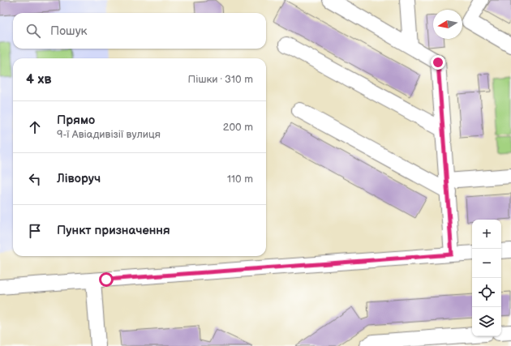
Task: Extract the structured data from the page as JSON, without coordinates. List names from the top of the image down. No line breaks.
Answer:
{"north":"left","page":{"search":"Пошук","heading":["4 хв","Пішки · 310 m"],"list":[["Прямо","9-ї Авіадивізії вулиця","200 m"],["Ліворуч","110 m"],"Пункт призначення"],"map_buttons":["+","−"]}}
